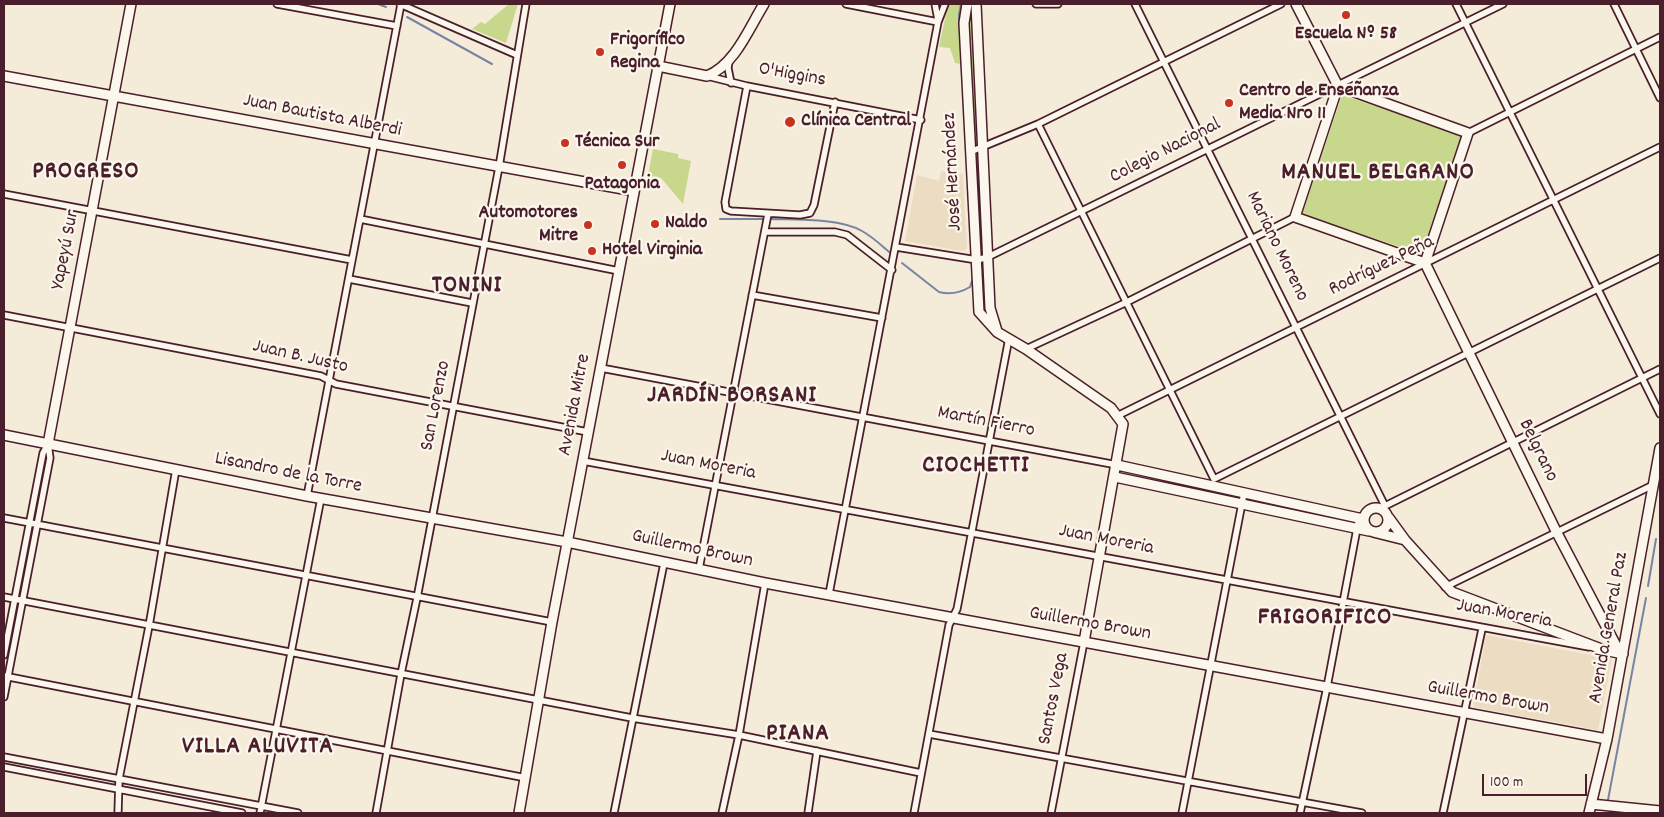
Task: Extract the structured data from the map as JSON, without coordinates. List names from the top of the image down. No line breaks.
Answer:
{"streets":{"street":["O'Higgins","Juan Bautista Alberdi","Colegio Nacional","José Hernández","Mariano Moreno","Yapeyú Sur","Rodríguez Peña","Juan B. Justo","Avenida Mitre","San Lorenzo","Martín Fierro","Belgrano","Juan Moreria","Lisandro de la Torre","Guillermo Brown","Avenida General Paz","Santos Vega"]},"crossings":[["O'Higgins","Avenida Mitre"],["Juan Bautista Alberdi","Yapeyú Sur"],["Juan Bautista Alberdi","Avenida Mitre"],["Juan Bautista Alberdi","San Lorenzo"],["Colegio Nacional","José Hernández"],["Colegio Nacional","Mariano Moreno"],["José Hernández","Rodríguez Peña"],["José Hernández","Santos Vega"],["Mariano Moreno","Rodríguez Peña"],["Mariano Moreno","Martín Fierro"],["Mariano Moreno","Juan Moreria"],["Yapeyú Sur","Juan B. Justo"],["Yapeyú Sur","Lisandro de la Torre"],["Rodríguez Peña","Belgrano"],["Rodríguez Peña","Santos Vega"],["Juan B. Justo","Avenida Mitre"],["Juan B. Justo","San Lorenzo"],["Avenida Mitre","Martín Fierro"],["Avenida Mitre","Juan Moreria"],["Avenida Mitre","Lisandro de la Torre"],["Avenida Mitre","Guillermo Brown"],["San Lorenzo","Lisandro de la Torre"],["Martín Fierro","Santos Vega"],["Belgrano","Juan Moreria"],["Belgrano","Avenida General Paz"],["Juan Moreria","Avenida General Paz"],["Juan Moreria","Santos Vega"],["Lisandro de la Torre","Guillermo Brown"],["Guillermo Brown","Avenida General Paz"],["Guillermo Brown","Santos Vega"]],"districts":["PROGRESO","MANUEL BELGRANO","TONINI","JARDÍN BORSANI","CIOCHETTI","FRIGORIFICO","PIANA","VILLA ALUVITA"],"places":["Escuela Nº 58","Frigorífico Regina","Centro de Enseñanza Media Nro 11","Clínica Central","Técnica Sur","Patagonia","Naldo","Automotores Mitre","Hotel Virginia"],"scale_bar":"100 m"}
